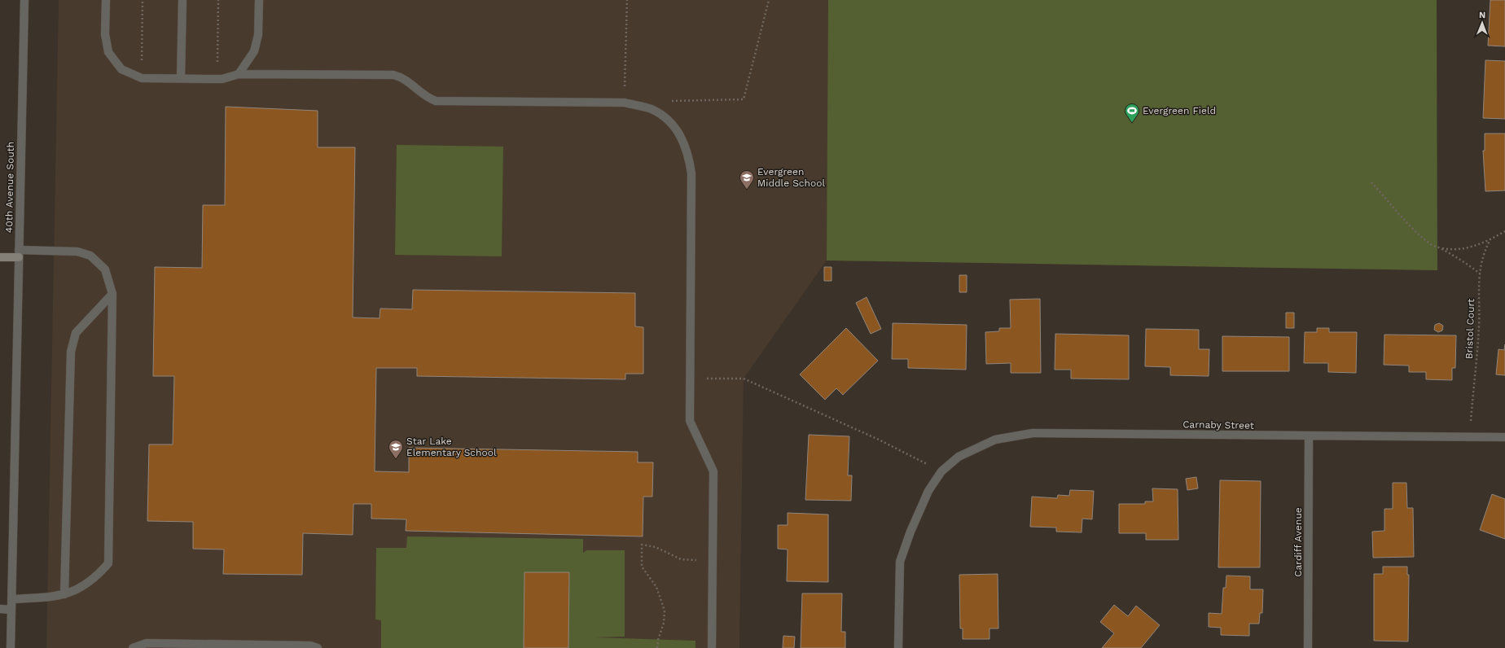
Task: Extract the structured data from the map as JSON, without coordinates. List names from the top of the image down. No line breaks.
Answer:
{"streets":{"street":["40th Avenue South","Carnaby Street","Cardiff Avenue"],"path":["Bristol Court"]},"crossings":[["Bristol Court","Carnaby Street"],["Carnaby Street","Cardiff Avenue"]],"places":{"sports":["Evergreen Field"],"school or university":["Evergreen Middle School","Star Lake Elementary School"]},"north":"top"}
